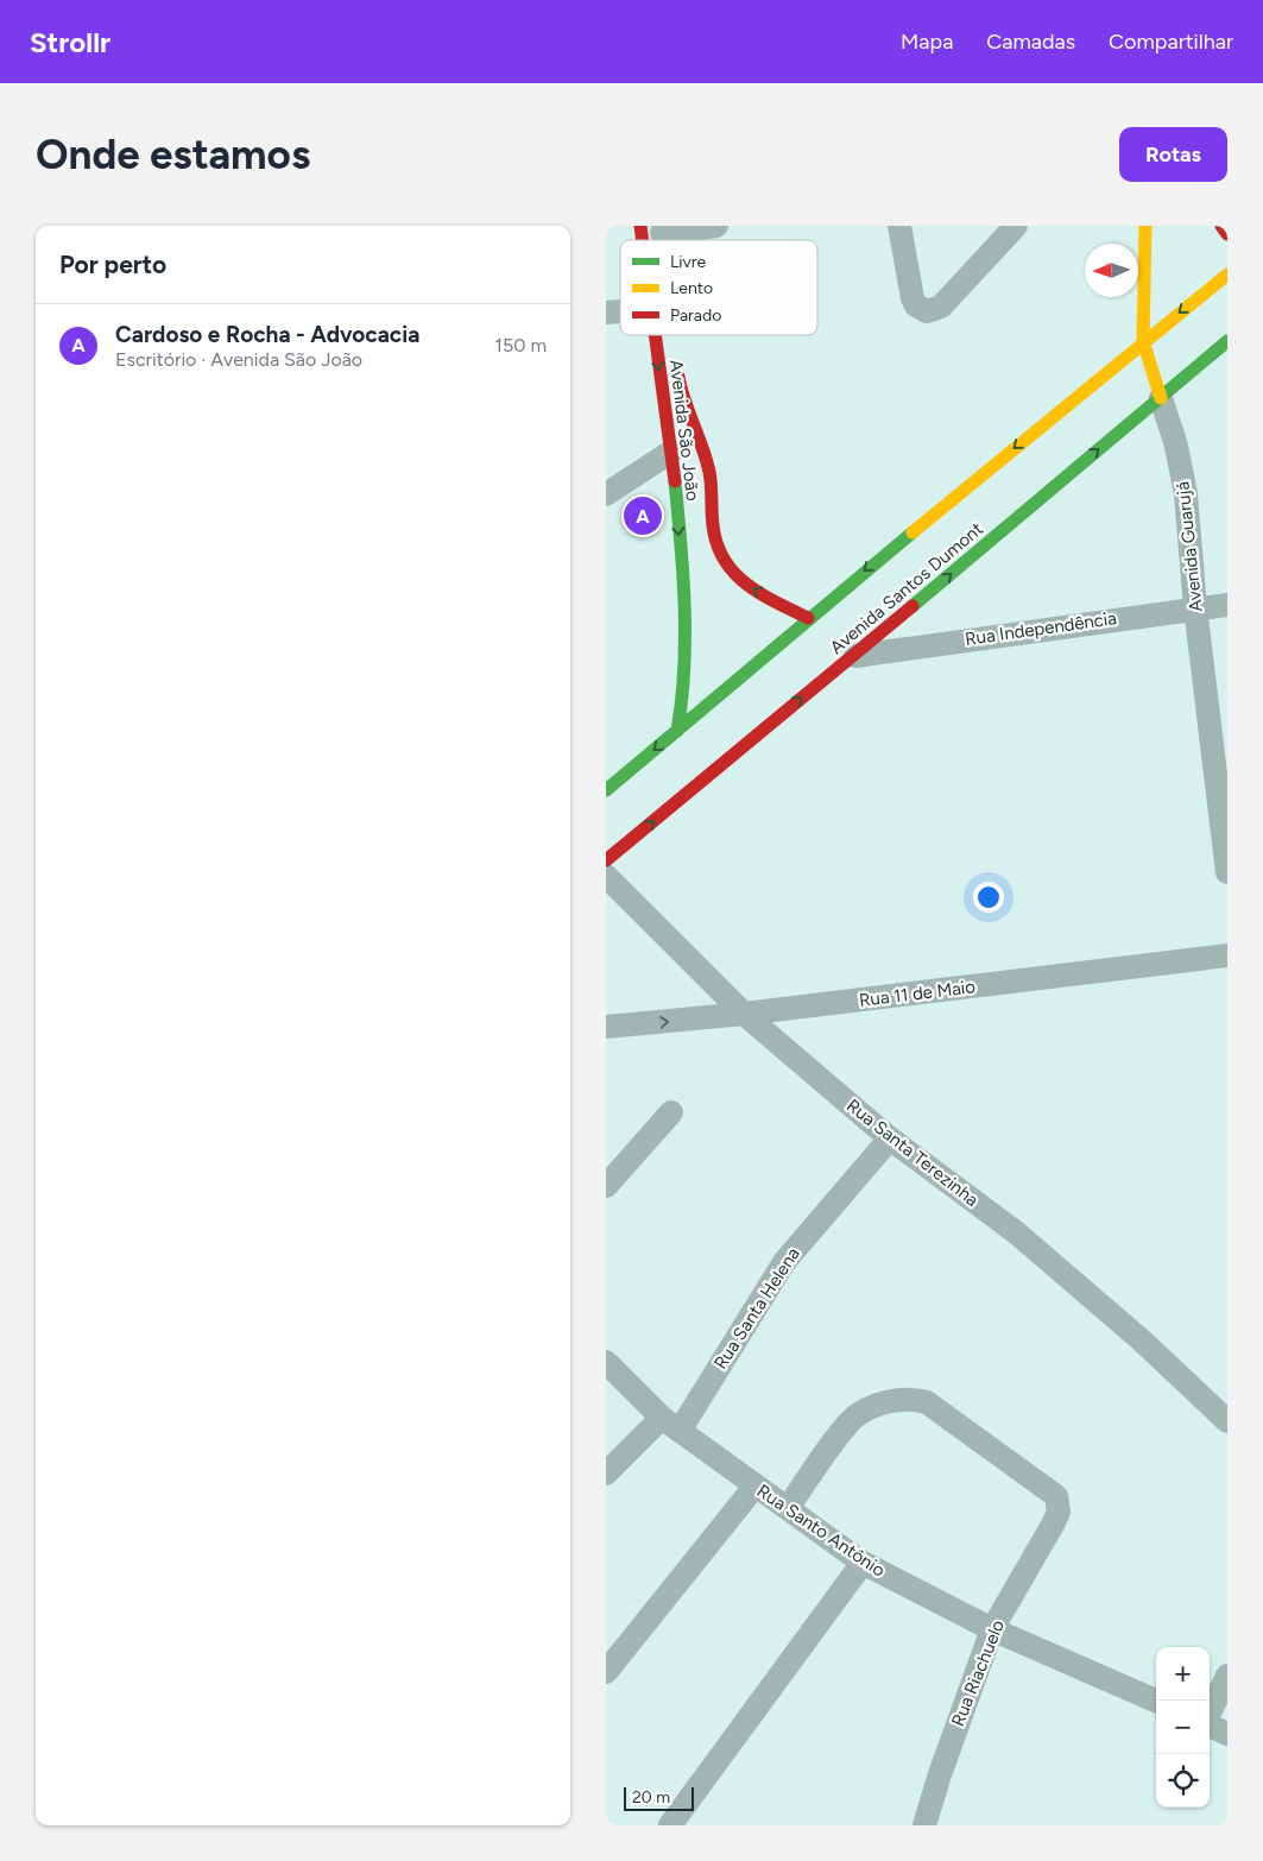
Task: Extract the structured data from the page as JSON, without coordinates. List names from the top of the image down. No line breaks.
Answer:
{"streets":{"main road":["Avenida São João","Avenida Guarujá","Avenida Santos Dumont"],"street":["Rua Independência","Rua 11 de Maio","Rua Santa Terezinha","Rua Santa Helena","Rua Santo Antônio","Rua Riachuelo"]},"crossings":[["Avenida Guarujá","Avenida Santos Dumont"],["Avenida Guarujá","Rua Independência"],["Avenida Santos Dumont","Rua Independência"],["Rua 11 de Maio","Rua Santa Terezinha"],["Rua Santa Terezinha","Rua Santa Helena"],["Rua Santa Helena","Rua Santo Antônio"],["Rua Santo Antônio","Rua Riachuelo"]],"legend":["Livre","Lento","Parado"],"scale_bar":"20 m","north":"left","page":{"header":"Strollr","nav":["Mapa","Camadas","Compartilhar"],"buttons":"Rotas","title":"Onde estamos","heading":"Por perto","list":[{"mark":"A","name":"Cardoso e Rocha - Advocacia","note":"Escritório · Avenida São João","value":"150 m"}],"pins":"A","map_buttons":["+","−"],"scale":"20 m"}}
